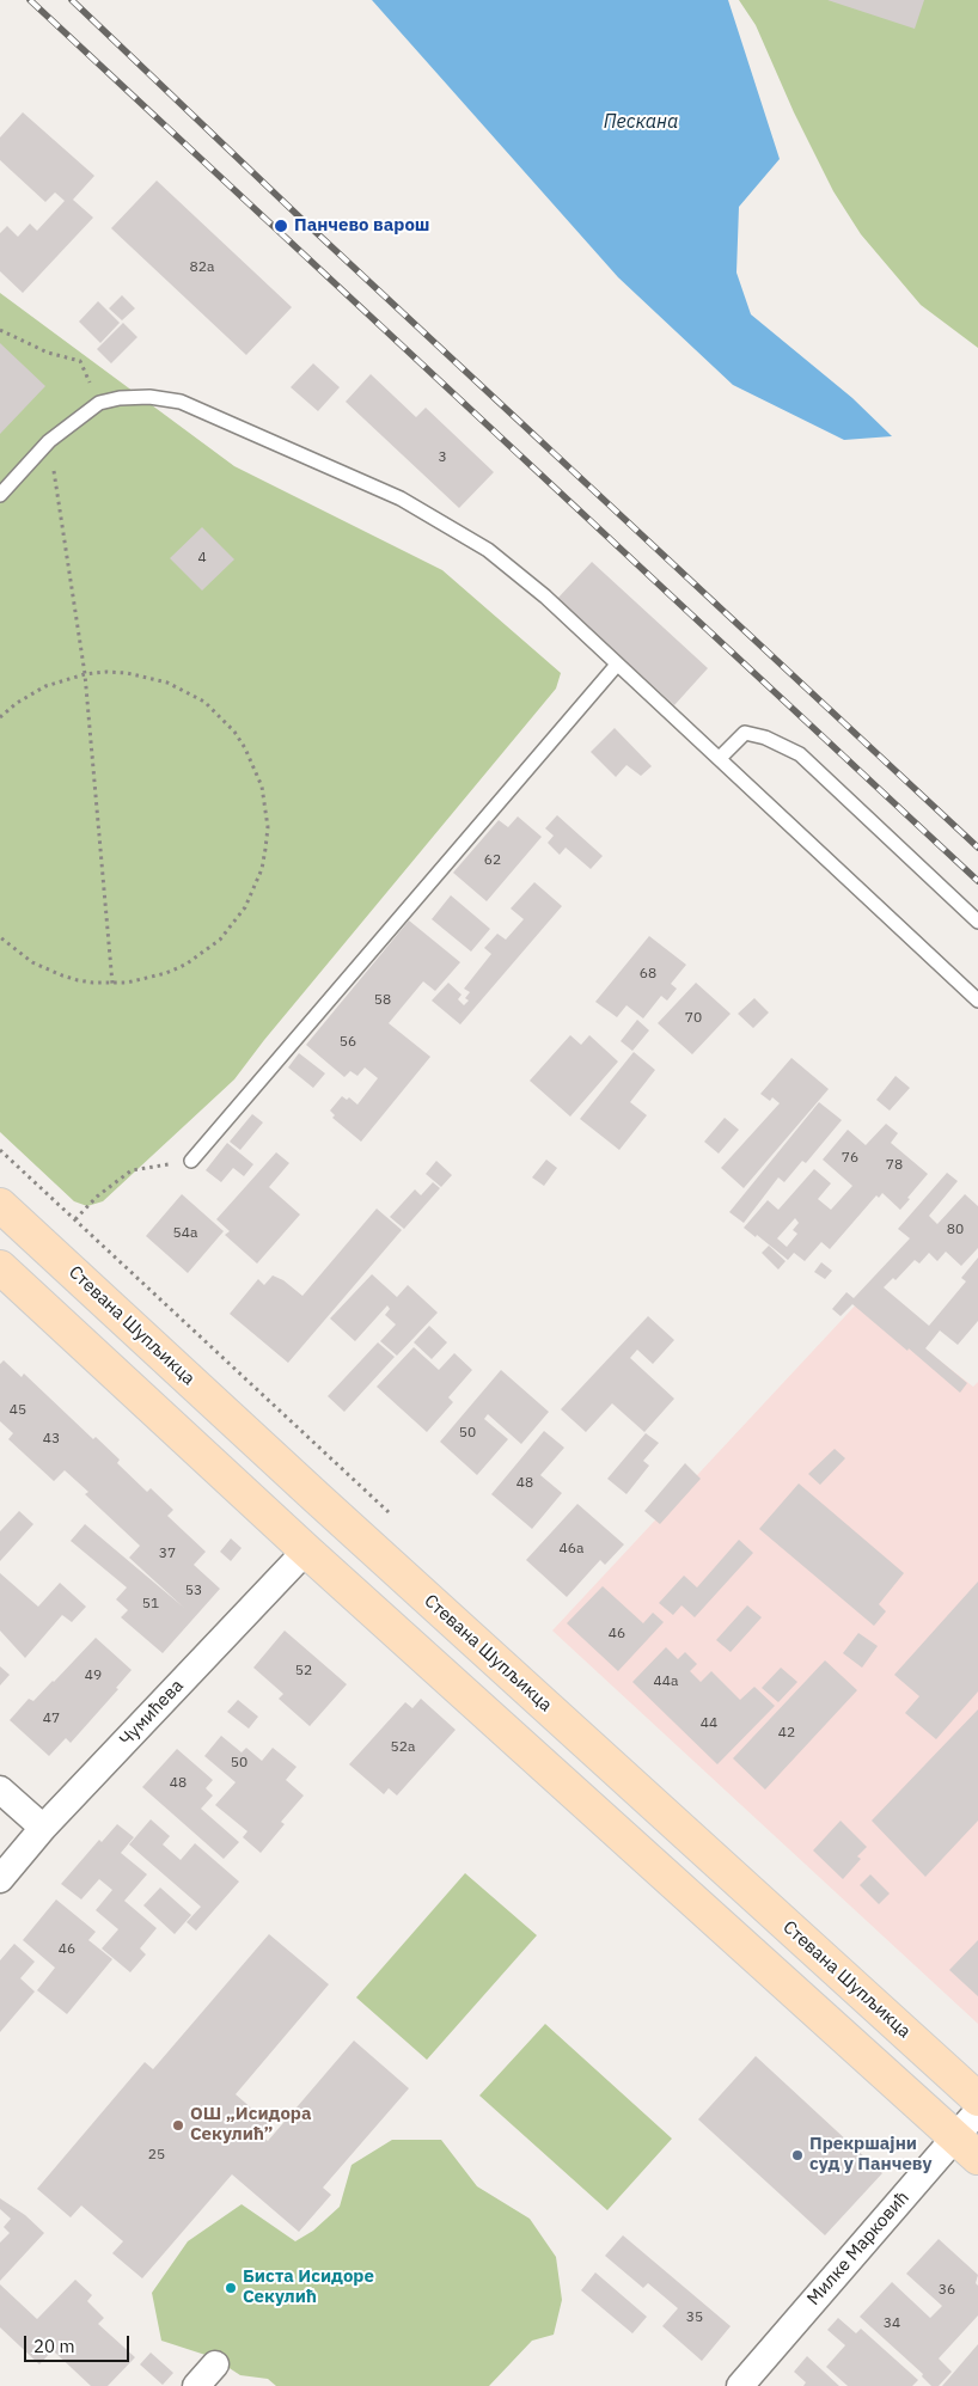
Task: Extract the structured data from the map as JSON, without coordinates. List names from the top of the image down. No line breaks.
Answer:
{"streets":{"main road":["Стевана Шупљикца"],"street":["Чумићева","Милке Марковић"]},"water":["Пескана"],"places":["Панчево варош","ОШ „Исидора Секулић”","Прекршајни суд у Панчеву","Биста Исидоре Секулић"],"house_numbers":["82a","3","4","62","68","58","70","56","76","78","80","54a","45","50","43","48","46a","37","53","51","46","52","49","44a","47","44","42","52a","50","48","46","25","36","35","34"],"scale_bar":"20 m"}
